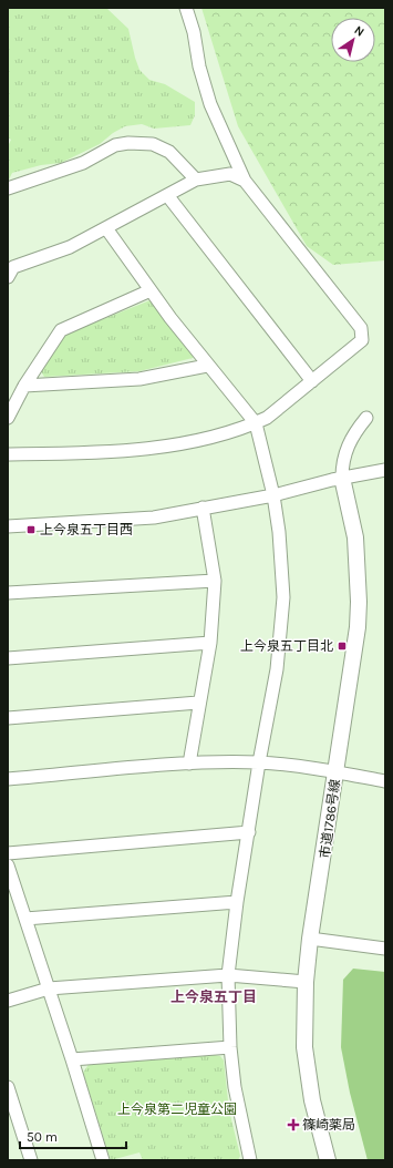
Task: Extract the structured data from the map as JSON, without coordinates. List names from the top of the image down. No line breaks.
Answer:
{"streets":{"street":["市道1786号線"]},"districts":["上今泉五丁目"],"parks":["上今泉第二児童公園"],"places":{"transit":["上今泉五丁目西","上今泉五丁目北"],"health":["篠崎薬局"]},"scale_bar":"50 m","north":"top right"}
